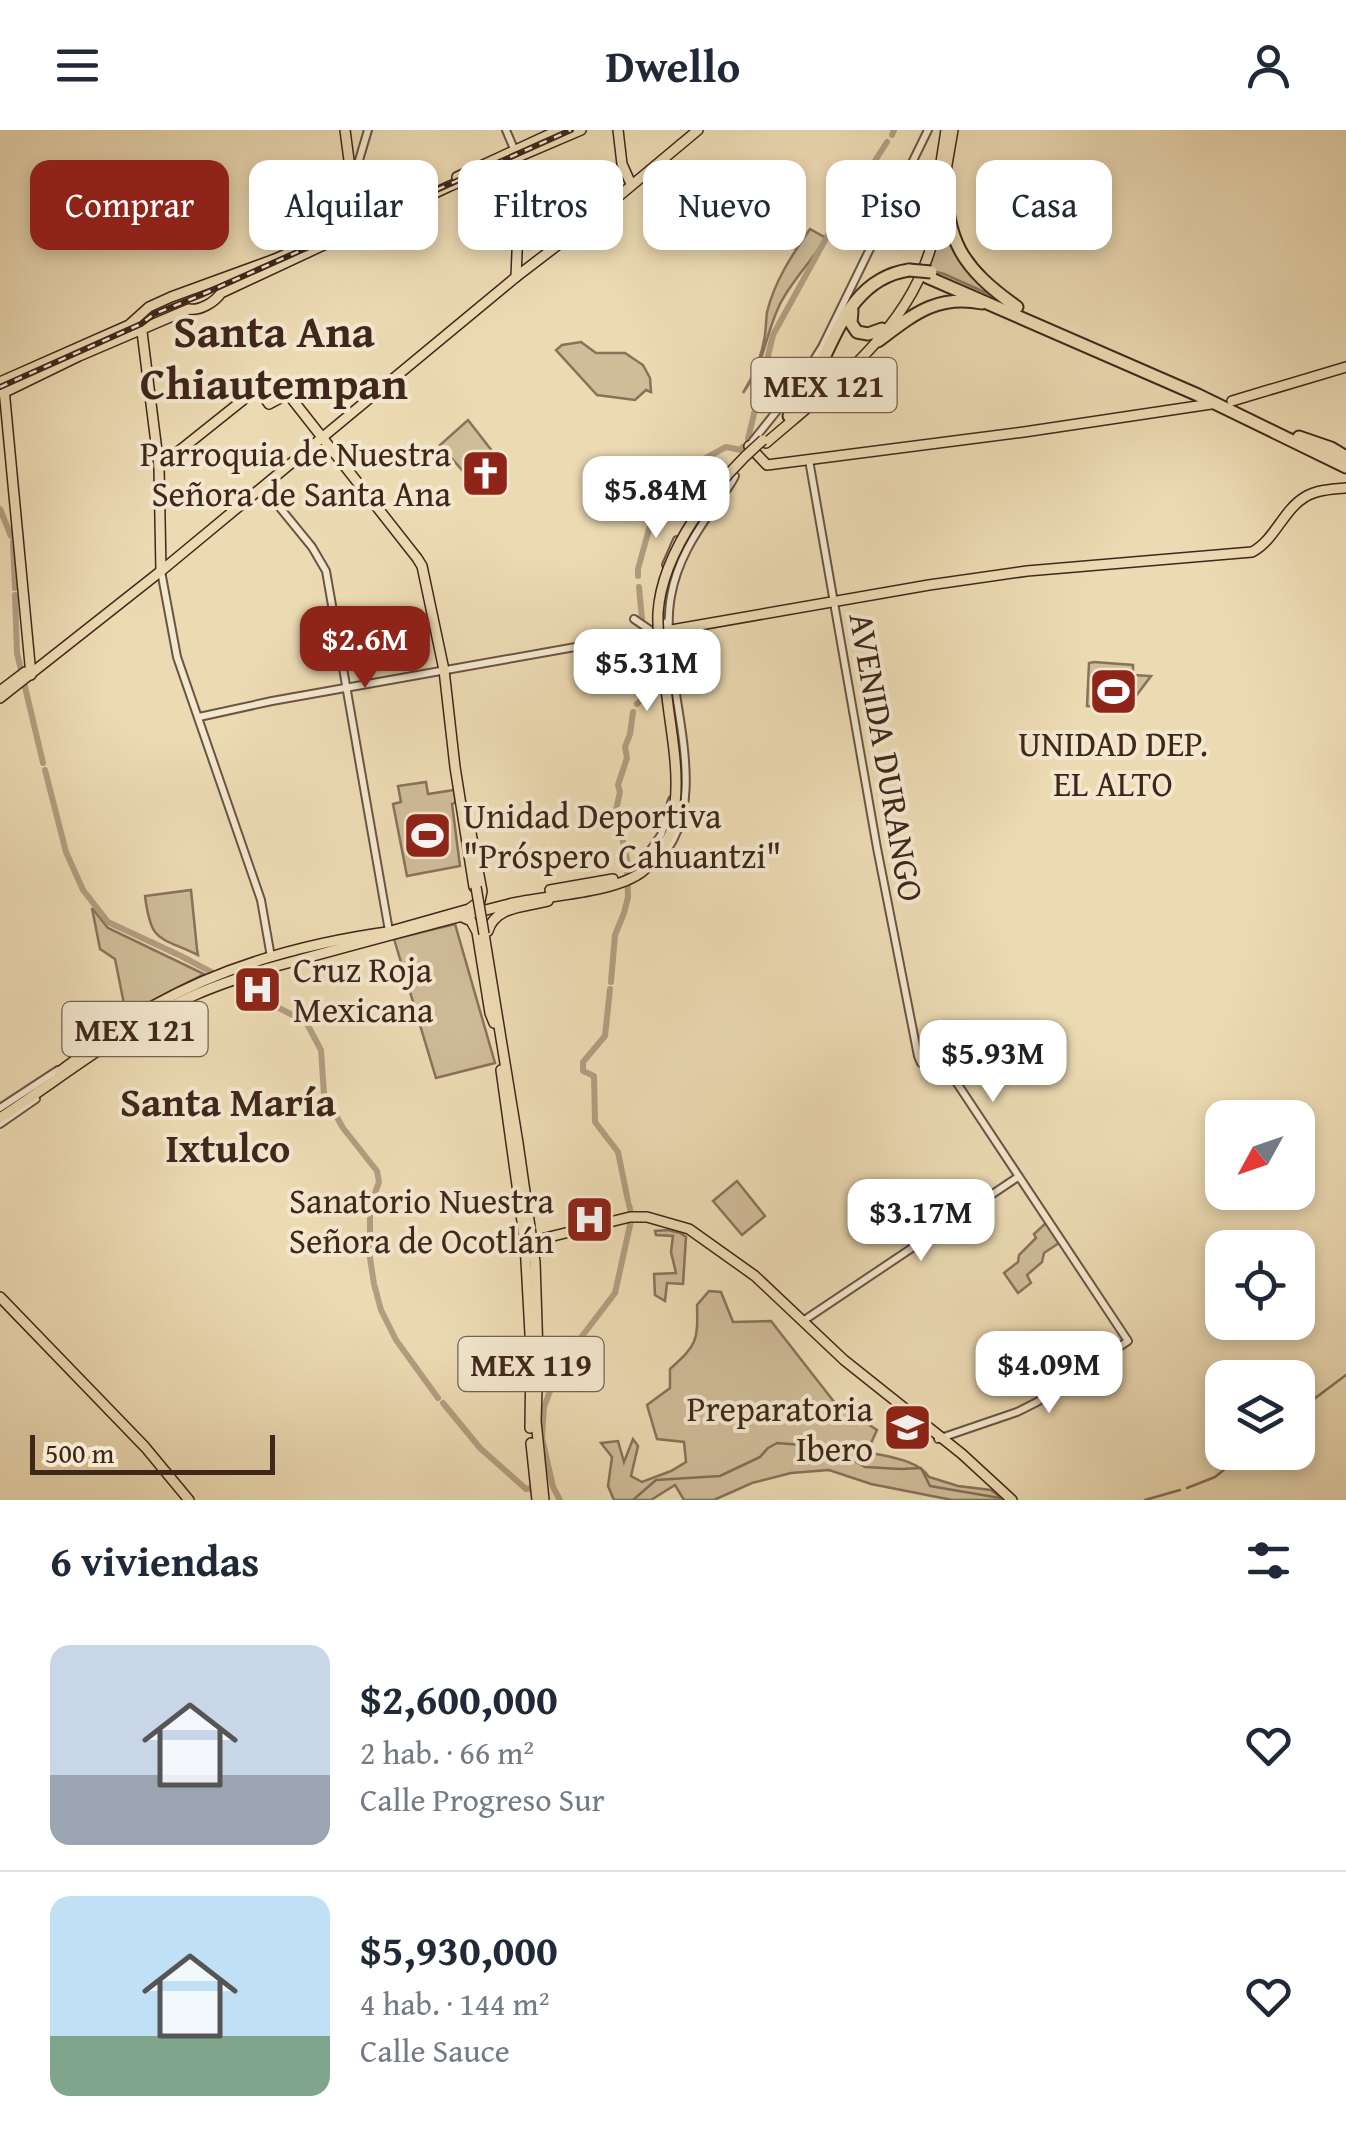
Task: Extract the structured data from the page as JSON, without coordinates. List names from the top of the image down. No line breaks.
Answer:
{"streets":{"main road":["MEX 121","MEX 119"],"street":["AVENIDA DURANGO"]},"crossings":[["MEX 121","MEX 119"]],"districts":["Santa Ana Chiautempan","Santa María Ixtulco"],"places":{"church":["Parroquia de Nuestra Señora de Santa Ana"],"sports":["UNIDAD DEP. EL ALTO","Unidad Deportiva \"Próspero Cahuantzi\""],"hospital":["Cruz Roja Mexicana","Sanatorio Nuestra Señora de Ocotlán"],"school or university":["Preparatoria Ibero"]},"scale_bar":"500 m","north":"bottom left","page":{"header":"Dwello","chip":["Comprar","Alquilar","Filtros","Nuevo","Piso","Casa"],"price":["$5.84M","$2.6M","$5.31M","$5.93M","$3.17M","$4.09M"],"scale":"500 m","heading":"6 viviendas","list":[{"name":"$2,600,000","note":"2 hab. · 66 m² · Calle Progreso Sur"},{"name":"$5,930,000","note":"4 hab. · 144 m² · Calle Sauce"}]}}
